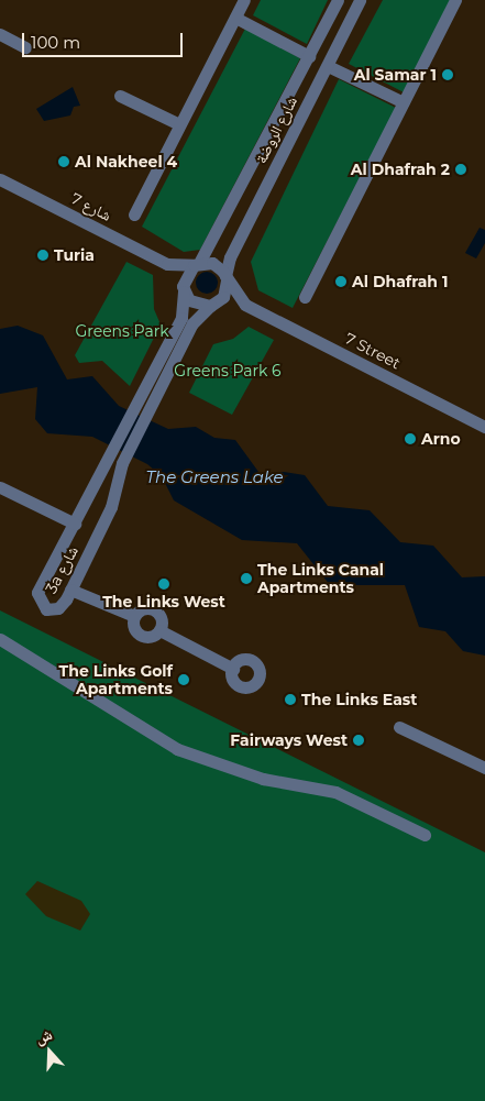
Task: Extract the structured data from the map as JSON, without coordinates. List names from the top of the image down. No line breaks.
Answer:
{"streets":{"street":["شارع الروضة","شارع 7","7 Street","3a شارع"]},"crossings":[["شارع الروضة","شارع 7"],["شارع الروضة","3a شارع"],["شارع 7","3a شارع"]],"water":["The Greens Lake"],"parks":["Greens Park","Greens Park 6"],"places":["Al Samar 1","Al Nakheel 4","Al Dhafrah 2","Turia","Al Dhafrah 1","Arno","The Links Canal Apartments","The Links West","The Links Golf Apartments","The Links East","Fairways West"],"scale_bar":"100 m","north":"top"}
